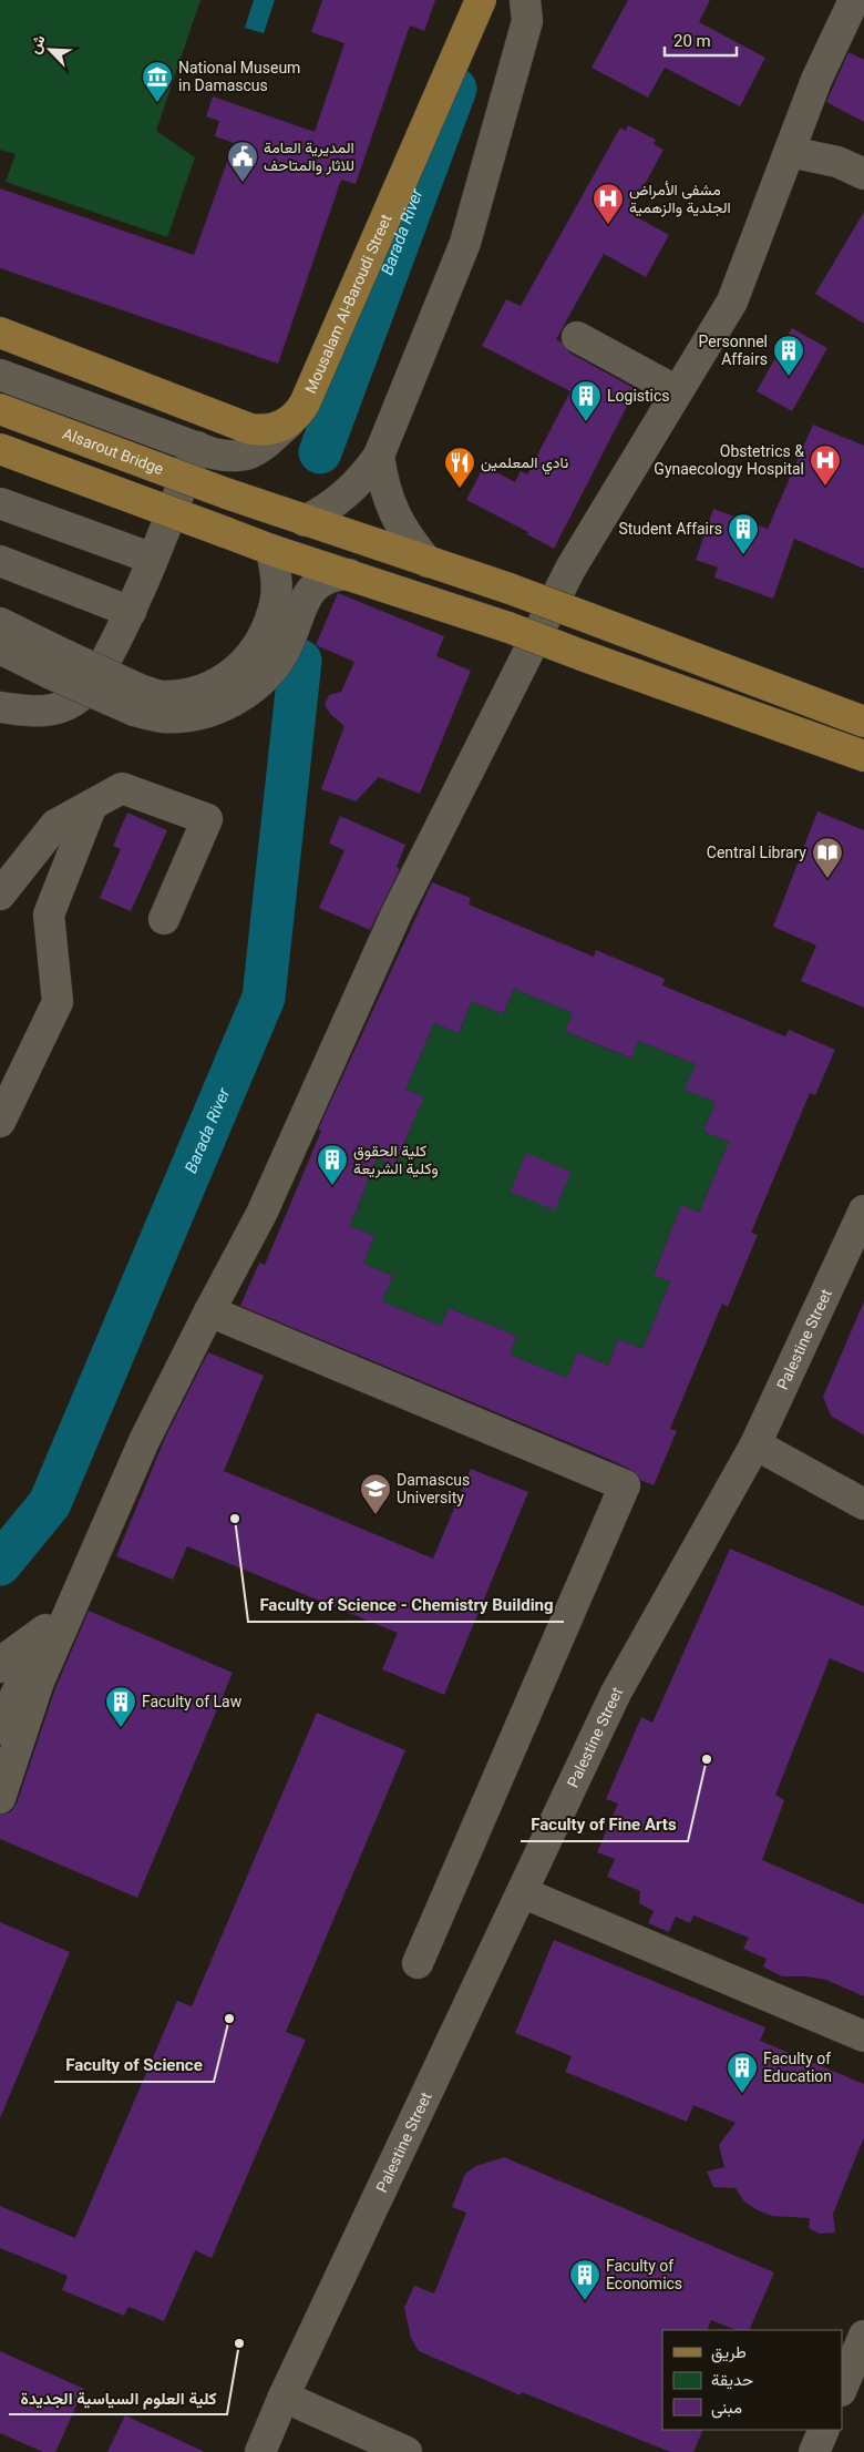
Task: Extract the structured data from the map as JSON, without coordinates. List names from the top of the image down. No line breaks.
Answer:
{"streets":{"main road":["Mousalam Al-Baroudi Street","Alsarout Bridge"],"street":["Palestine Street"]},"water":["Barada River"],"places":{"museum":["National Museum in Damascus"],"public building":["المديرية العامة للاثار والمتاحف"],"hospital":["مشفى الأمراض الجلدية والزهمية","Obstetrics & Gynaecology Hospital"],"building":["Personnel Affairs","Logistics","Student Affairs","كلية الحقوق وكلية الشريعة","Faculty of Law","Faculty of Education","Faculty of Economics"],"restaurant":["نادي المعلمين"],"library":["Central Library"],"school or university":["Damascus University"],"other":["Faculty of Science - Chemistry Building","Faculty of Fine Arts","Faculty of Science","كلية العلوم السياسية الجديدة"]},"legend":["طريق","حديقة","مبنى"],"scale_bar":"20 m","north":"top left"}
